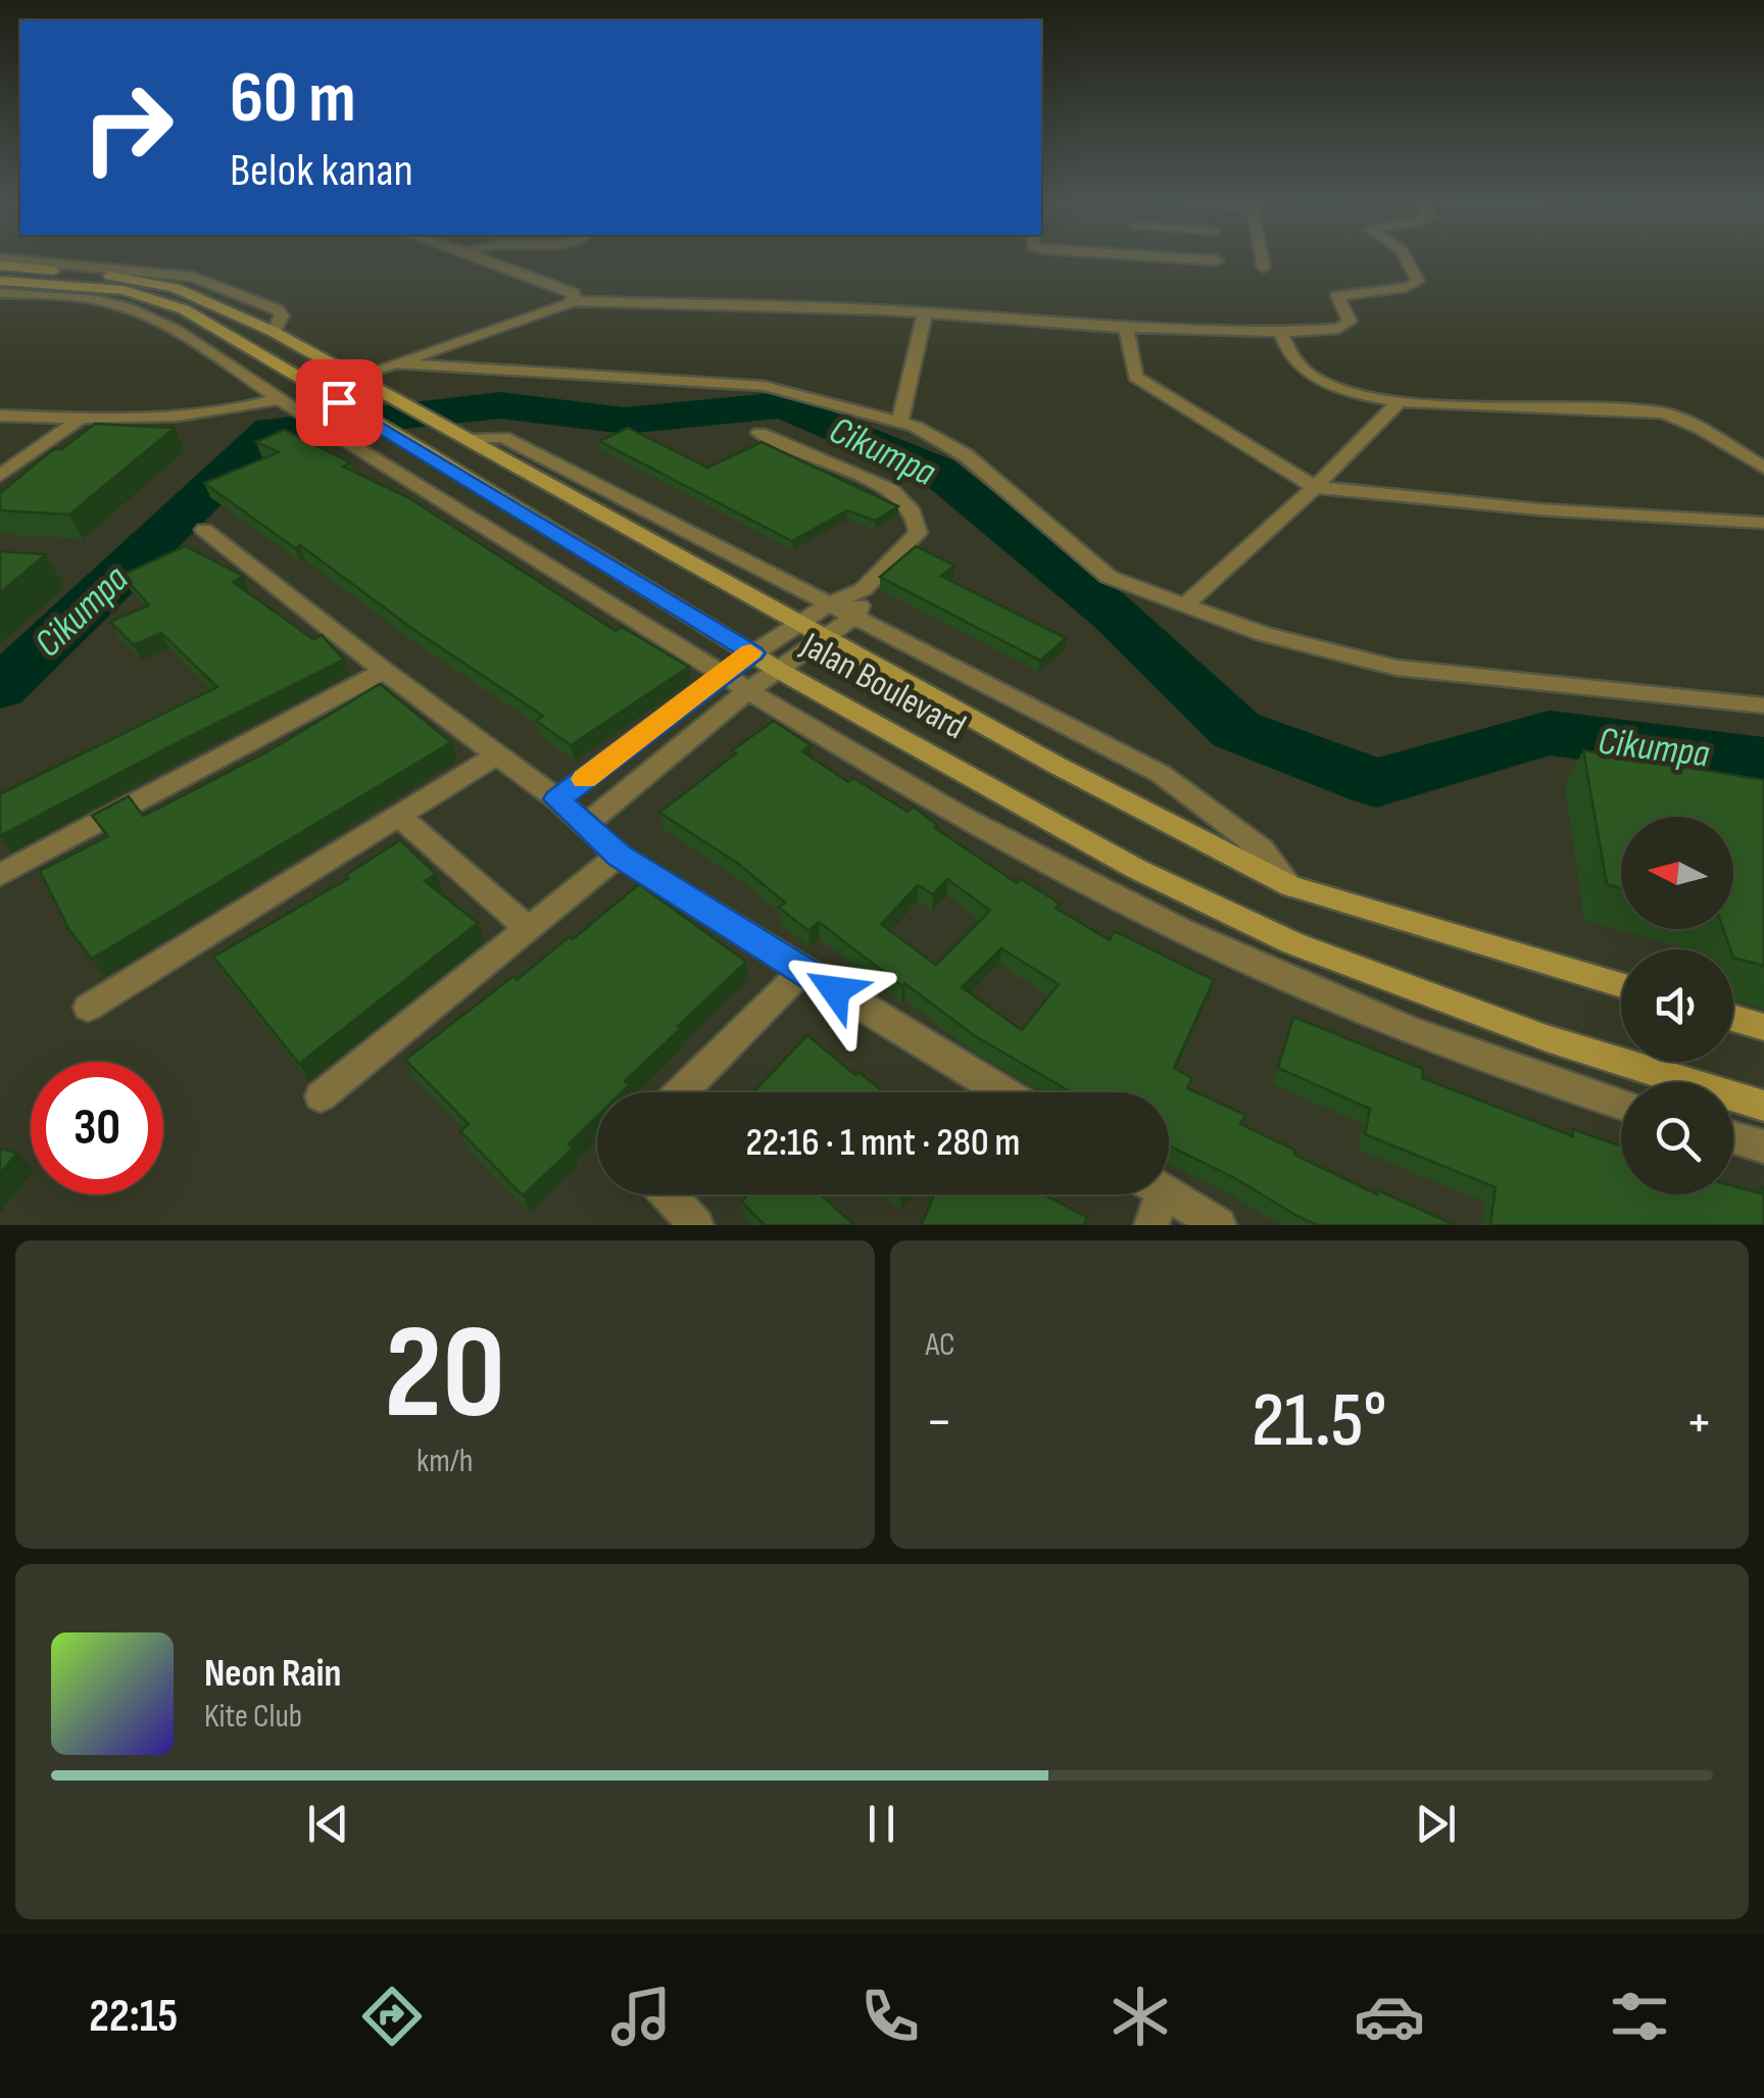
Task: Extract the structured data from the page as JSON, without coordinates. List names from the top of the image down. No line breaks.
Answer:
{"streets":{"main road":["Jalan Boulevard"]},"water":["Cikumpa"],"north":"left","page":{"turn":["60 m","Belok kanan"],"limit":"30","trip":"22:16 · 1 mnt · 280 m","tile":[["20","km/h"],"AC"],"heat":["−","21.5°","+"],"song":["Neon Rain","Kite Club"],"tabs":"22:15"}}
